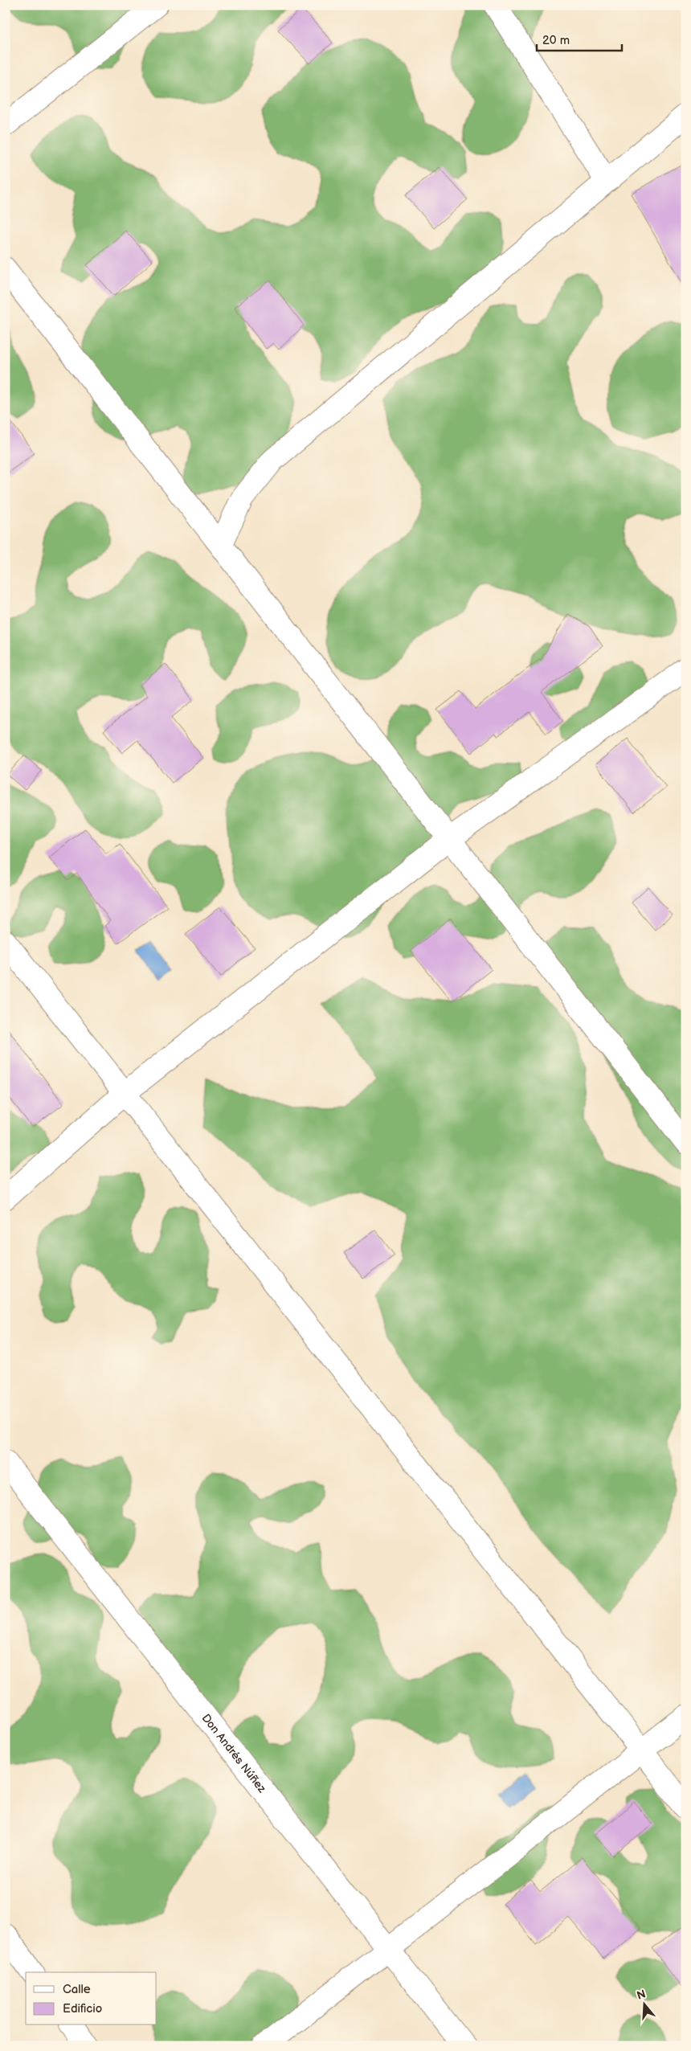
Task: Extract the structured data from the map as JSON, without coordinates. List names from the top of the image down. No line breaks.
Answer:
{"streets":{"street":["Don Andrés Núñez"]},"legend":["Calle","Edificio"],"scale_bar":"20 m","north":"top"}
